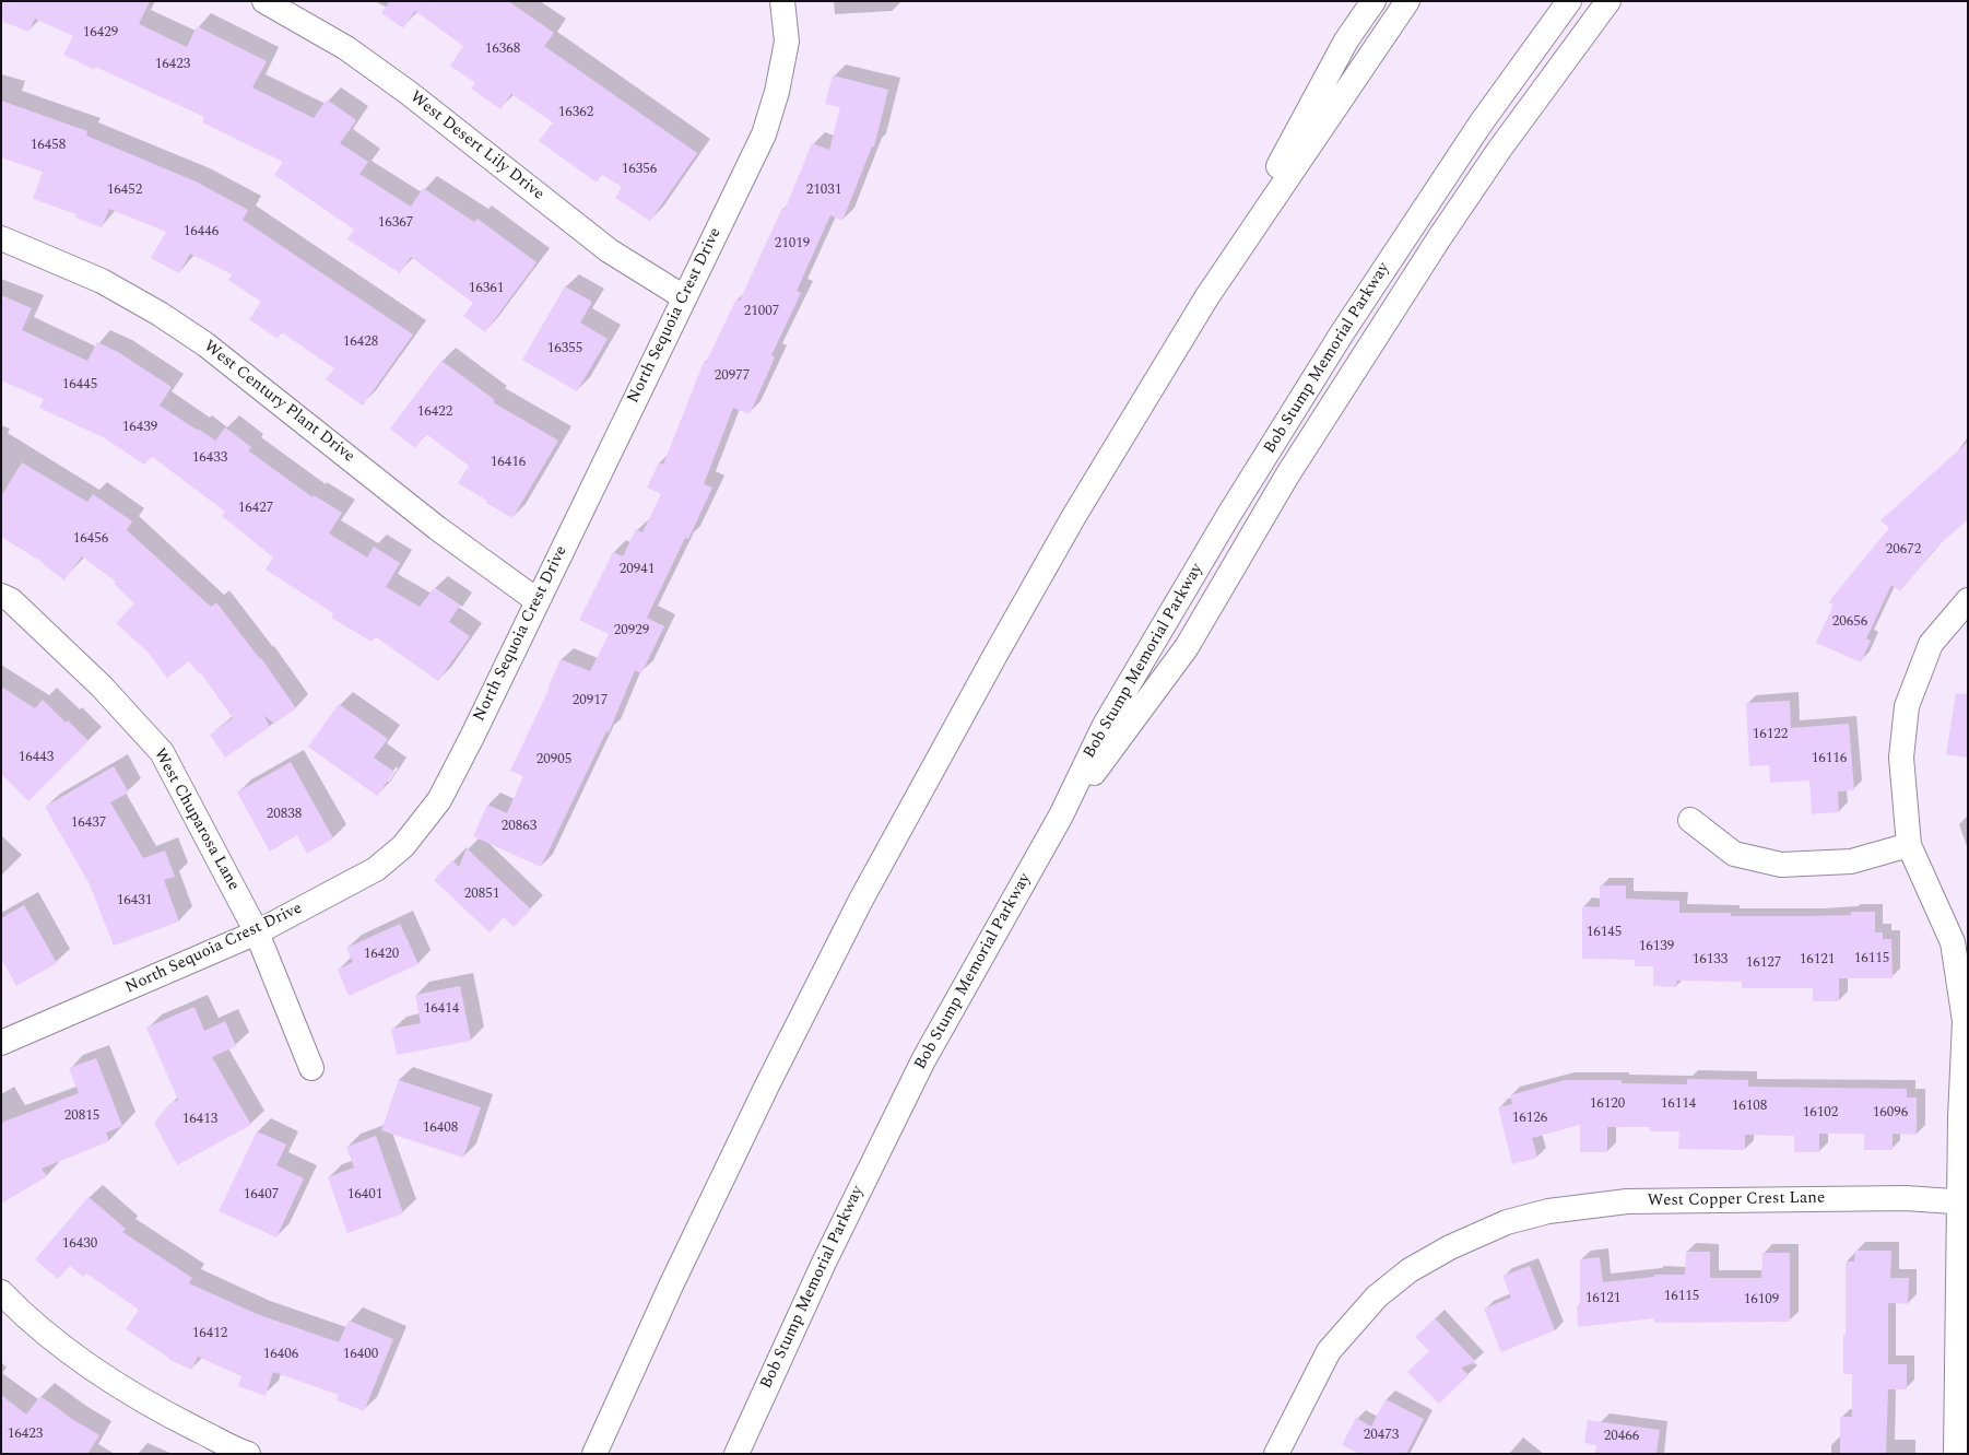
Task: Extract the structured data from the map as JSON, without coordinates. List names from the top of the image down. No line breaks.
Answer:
{"streets":{"main road":["West Desert Lily Drive","North Sequoia Crest Drive","Bob Stump Memorial Parkway","West Century Plant Drive","West Chuparosa Lane","West Copper Crest Lane"]},"crossings":[["West Desert Lily Drive","North Sequoia Crest Drive"],["North Sequoia Crest Drive","West Century Plant Drive"],["North Sequoia Crest Drive","West Chuparosa Lane"]],"house_numbers":["16429","16368","16423","16362","16458","16356","16452","21031","16367","16446","21019","16361","21007","16428","16355","20977","16445","16422","16439","16433","16416","16427","16456","20672","20941","20656","20929","20917","16122","16443","16116","20905","20838","16437","20863","20851","16431","16145","16139","16420","16115","16133","16121","16127","16414","16120","16114","16108","16102","16096","20815","16126","16413","16408","16407","16401","16430","16115","16121","16109","16412","16406","16400","16423","20473","20466"]}
